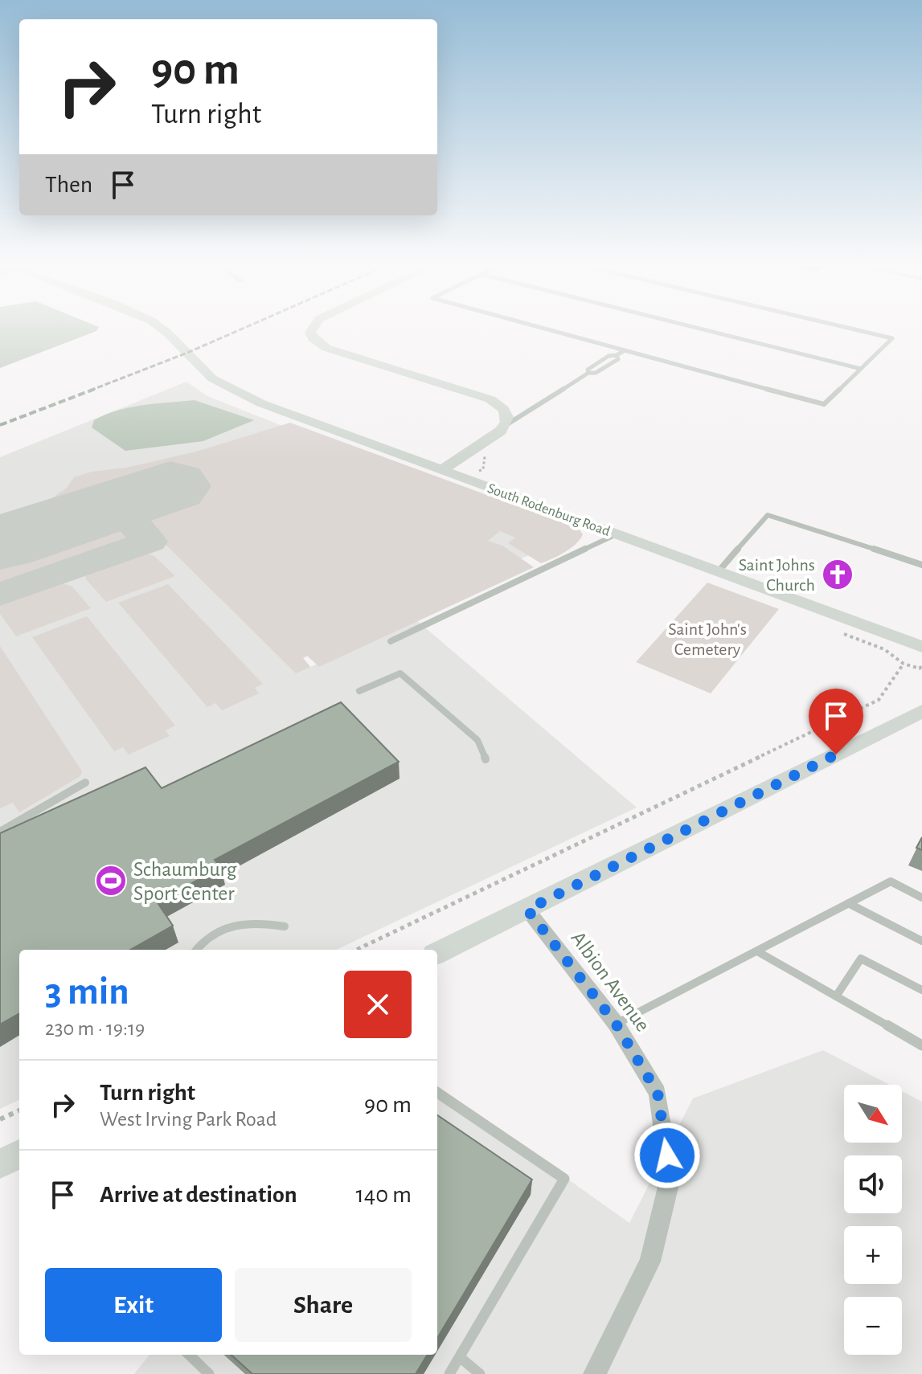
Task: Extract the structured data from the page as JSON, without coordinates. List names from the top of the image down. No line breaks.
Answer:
{"streets":{"street":["South Rodenburg Road","Albion Avenue"]},"parks":["Saint John's Cemetery"],"places":{"church":["Saint Johns Church"],"sports":["Schaumburg Sport Center"]},"north":"bottom right","page":{"turn":["90 m","Turn right"],"then":"Then","heading":["3 min","230 m · 19:19"],"list":[{"name":"Turn right","note":"West Irving Park Road","value":"90 m"},{"name":"Arrive at destination","value":"140 m"}],"map_buttons":["+","−"],"buttons":["Exit","Share"]}}
